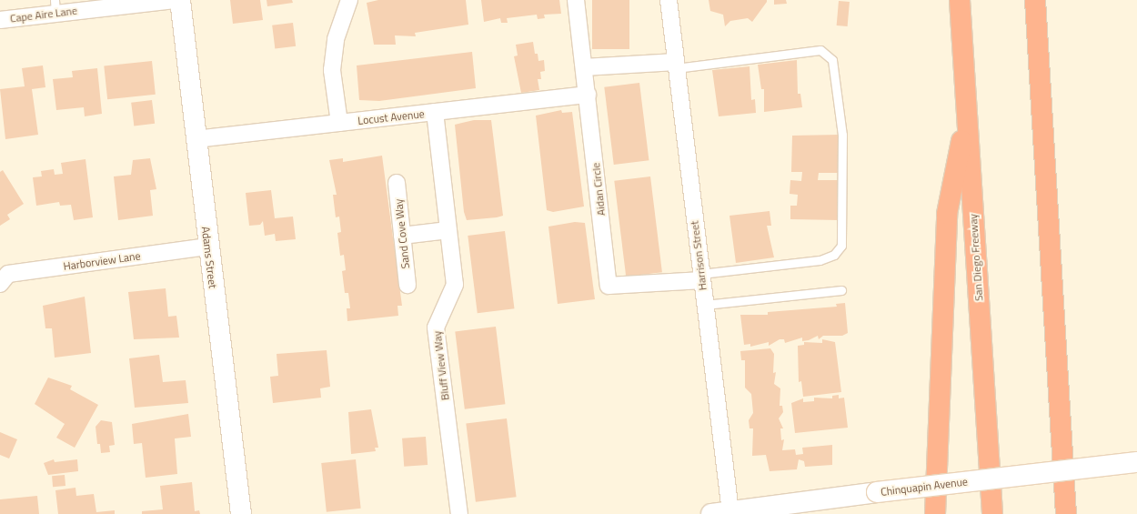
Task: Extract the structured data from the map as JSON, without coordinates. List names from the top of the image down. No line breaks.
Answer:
{"streets":{"highway":["San Diego Freeway"],"street":["Cape Aire Lane","Locust Avenue","Aidan Circle","Sand Cove Way","Harrison Street","Adams Street","Harborview Lane","Bluff View Way","Chinquapin Avenue"]},"crossings":[["Locust Avenue","Aidan Circle"],["Locust Avenue","Adams Street"],["Locust Avenue","Bluff View Way"],["Aidan Circle","Harrison Street"],["Harrison Street","Chinquapin Avenue"],["Adams Street","Harborview Lane"]]}
